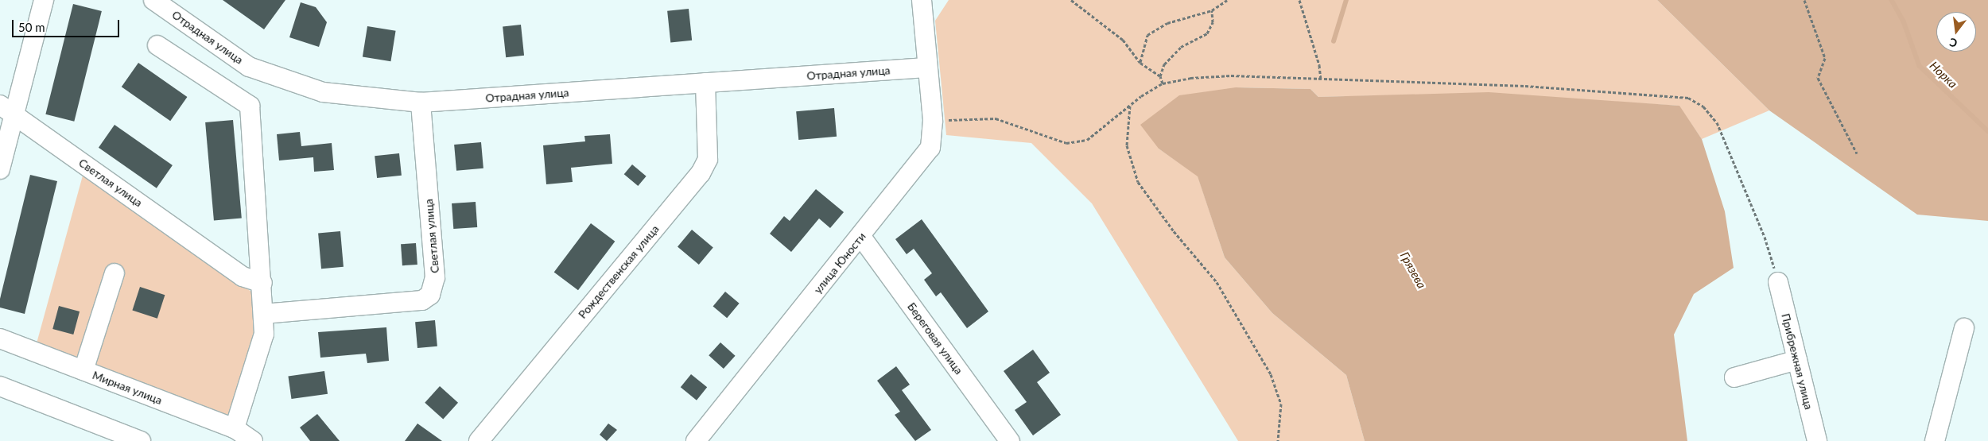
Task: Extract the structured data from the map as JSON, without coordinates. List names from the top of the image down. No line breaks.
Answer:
{"streets":{"street":["Отрадная улица","Светлая улица","улица Юности","Рождественская улица","Береговая улица","Прибрежная улица","Мирная улица"]},"crossings":[["Отрадная улица","Светлая улица"],["Отрадная улица","улица Юности"],["Отрадная улица","Рождественская улица"],["улица Юности","Береговая улица"]],"water":["Норка","Грязева"],"scale_bar":"50 m","north":"bottom"}
